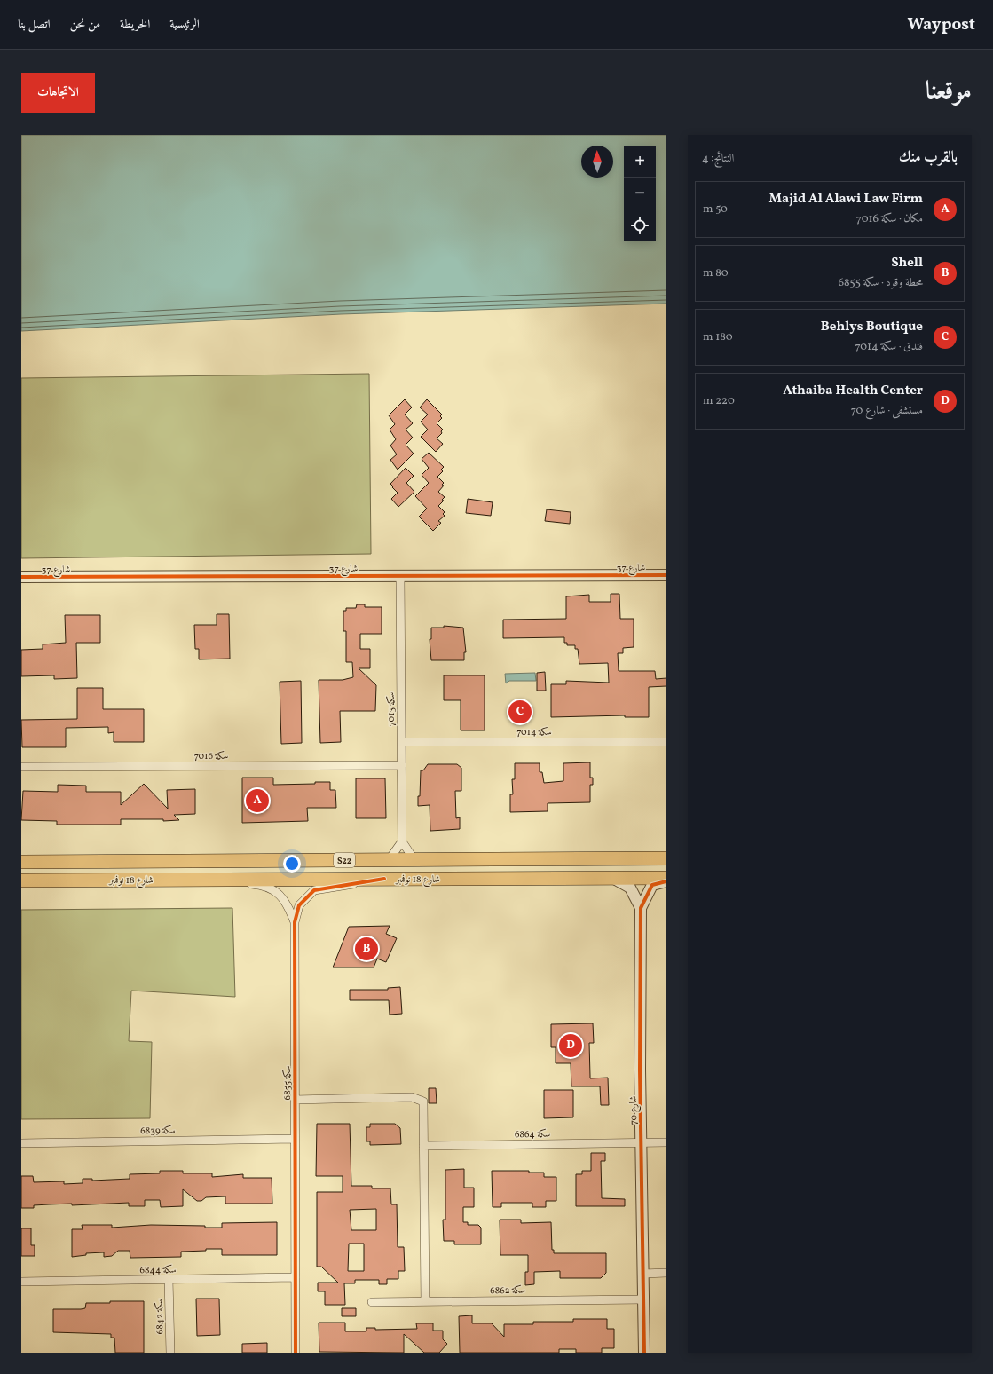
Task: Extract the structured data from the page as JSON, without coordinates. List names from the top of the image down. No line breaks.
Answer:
{"streets":{"main road":["S22","شارع 18 نوفمبر"],"street":["شارع 37","سكة 7013","سكة 7014","سكة 7016","سكة 6855","شارع 70","سكة 6839","سكة 6864","سكة 6844","سكة 6862","سكة 6842"]},"crossings":[["شارع 37","سكة 7013"],["سكة 7013","سكة 7014"],["سكة 7013","سكة 7016"],["شارع 18 نوفمبر","سكة 6855"],["شارع 18 نوفمبر","شارع 70"],["سكة 6855","سكة 6839"],["سكة 6855","سكة 6844"],["شارع 70","سكة 6864"],["شارع 70","سكة 6862"],["سكة 6844","سكة 6842"]],"north":"top","page":{"header":"Waypost","nav":["الرئيسية","الخريطة","من نحن","اتصل بنا"],"title":"موقعنا","buttons":"الاتجاهات","heading":["بالقرب منك","النتائج: 4"],"map_buttons":["+","−"],"list":[{"mark":"A","name":"Majid Al Alawi Law Firm","note":"مكان · سكة 7016","value":"50 m"},{"mark":"B","name":"Shell","note":"محطة وقود · سكة 6855","value":"80 m"},{"mark":"C","name":"Behlys Boutique","note":"فندق · سكة 7014","value":"180 m"},{"mark":"D","name":"Athaiba Health Center","note":"مستشفى · شارع 70","value":"220 m"}],"pins":["C","A","B","D"]}}
